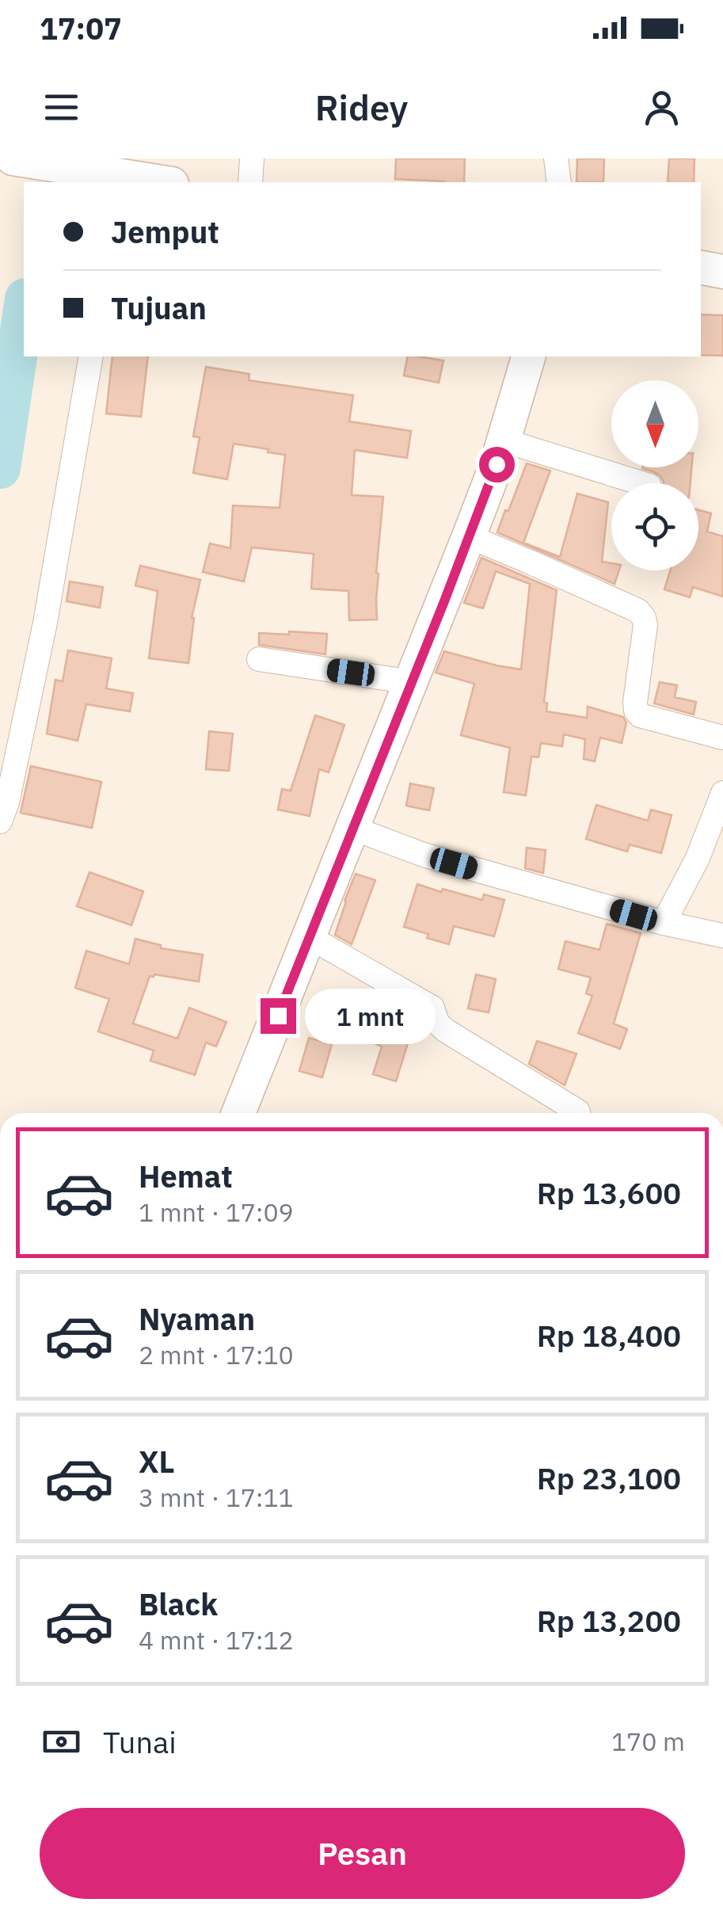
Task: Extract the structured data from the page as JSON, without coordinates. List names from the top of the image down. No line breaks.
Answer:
{"north":"bottom","page":{"status":"17:07","header":"Ridey","banner":["Jemput","Tujuan"],"bubble":"1 mnt","list":[{"name":"Hemat","note":"1 mnt · 17:09","value":"Rp 13,600"},{"name":"Nyaman","note":"2 mnt · 17:10","value":"Rp 18,400"},{"name":"XL","note":"3 mnt · 17:11","value":"Rp 23,100"},{"name":"Black","note":"4 mnt · 17:12","value":"Rp 13,200"}],"pay":["Tunai","170 m"],"buttons":"Pesan"}}
